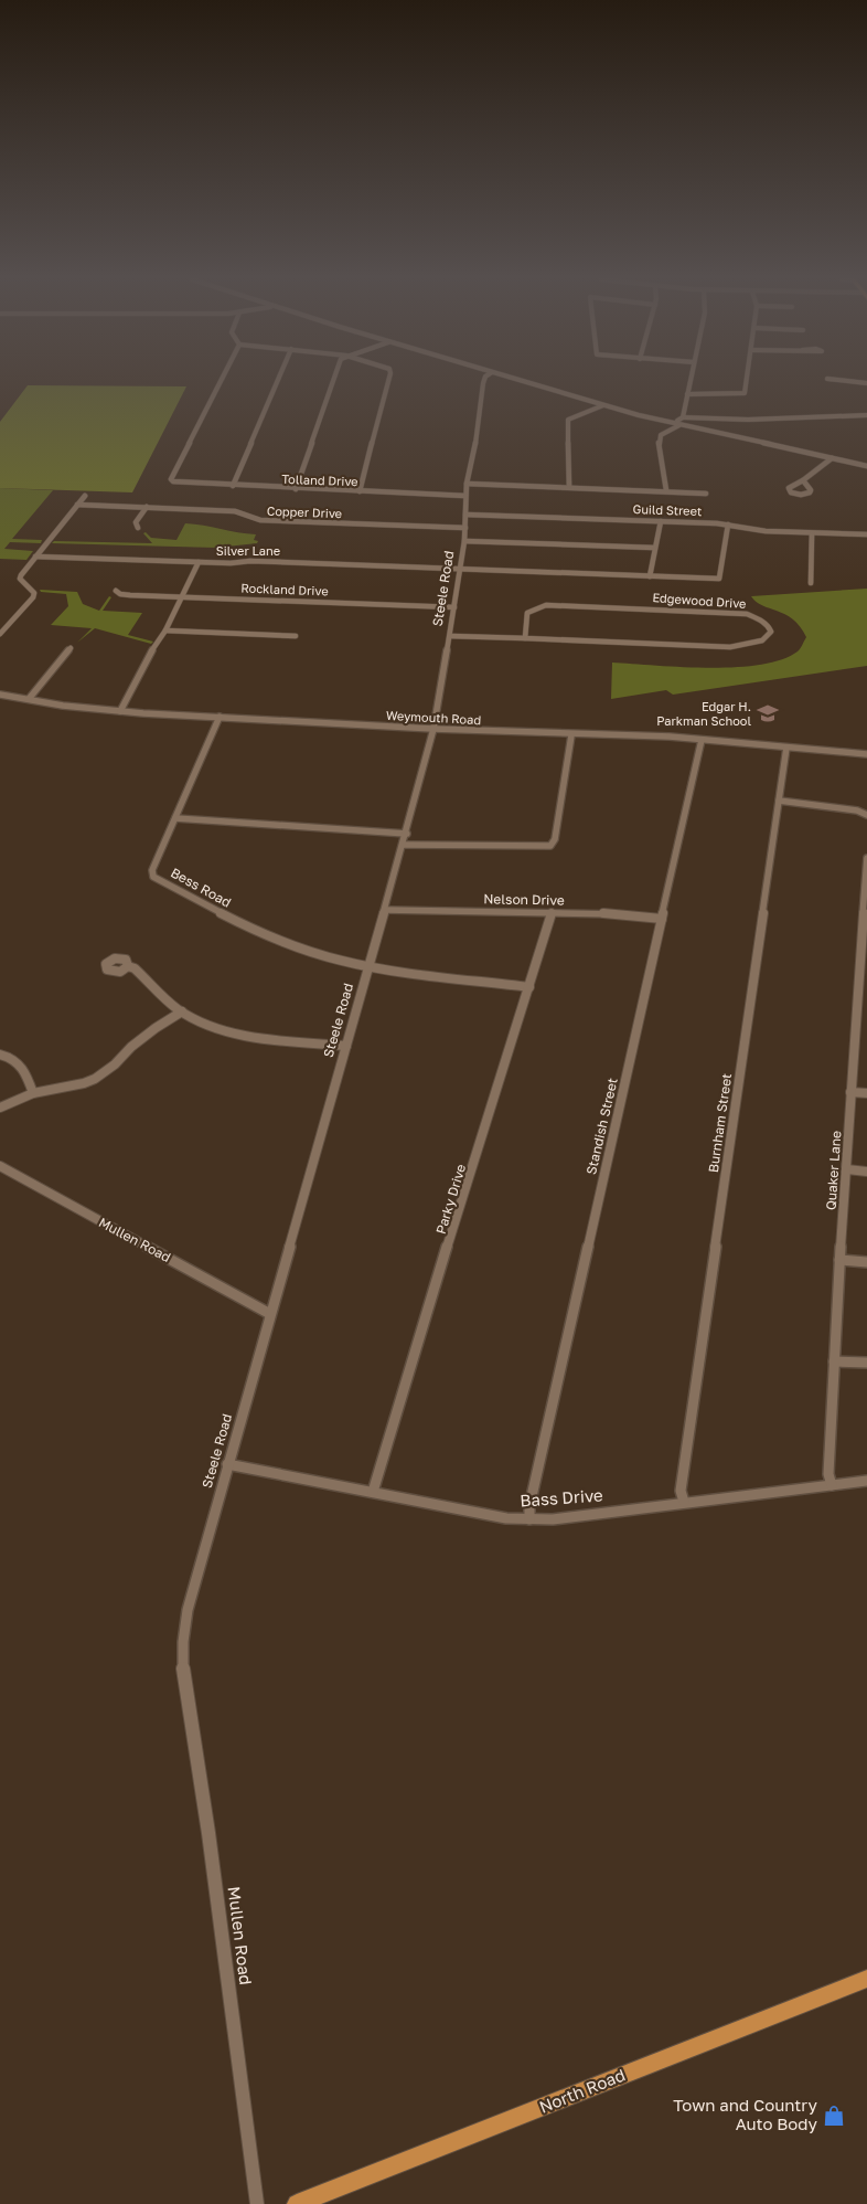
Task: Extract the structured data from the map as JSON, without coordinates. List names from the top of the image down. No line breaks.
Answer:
{"streets":{"main road":["North Road"],"street":["Tolland Drive","Guild Street","Copper Drive","Silver Lane","Steele Road","Rockland Drive","Edgewood Drive","Weymouth Road","Bess Road","Nelson Drive","Burnham Street","Standish Street","Quaker Lane","Parky Drive","Mullen Road","Bass Drive"]},"crossings":[["Tolland Drive","Steele Road"],["Guild Street","Silver Lane"],["Guild Street","Steele Road"],["Copper Drive","Steele Road"],["Silver Lane","Steele Road"],["Steele Road","Rockland Drive"],["Steele Road","Edgewood Drive"],["Steele Road","Weymouth Road"],["Steele Road","Bess Road"],["Steele Road","Nelson Drive"],["Steele Road","Mullen Road"],["Steele Road","Bass Drive"],["Weymouth Road","Bess Road"],["Weymouth Road","Burnham Street"],["Weymouth Road","Standish Street"],["Nelson Drive","Standish Street"],["Nelson Drive","Parky Drive"],["Burnham Street","Bass Drive"],["Standish Street","Bass Drive"],["Quaker Lane","Bass Drive"],["Parky Drive","Bass Drive"]],"places":{"school or university":["Edgar H. Parkman School"],"shop":["Town and Country Auto Body"]}}
